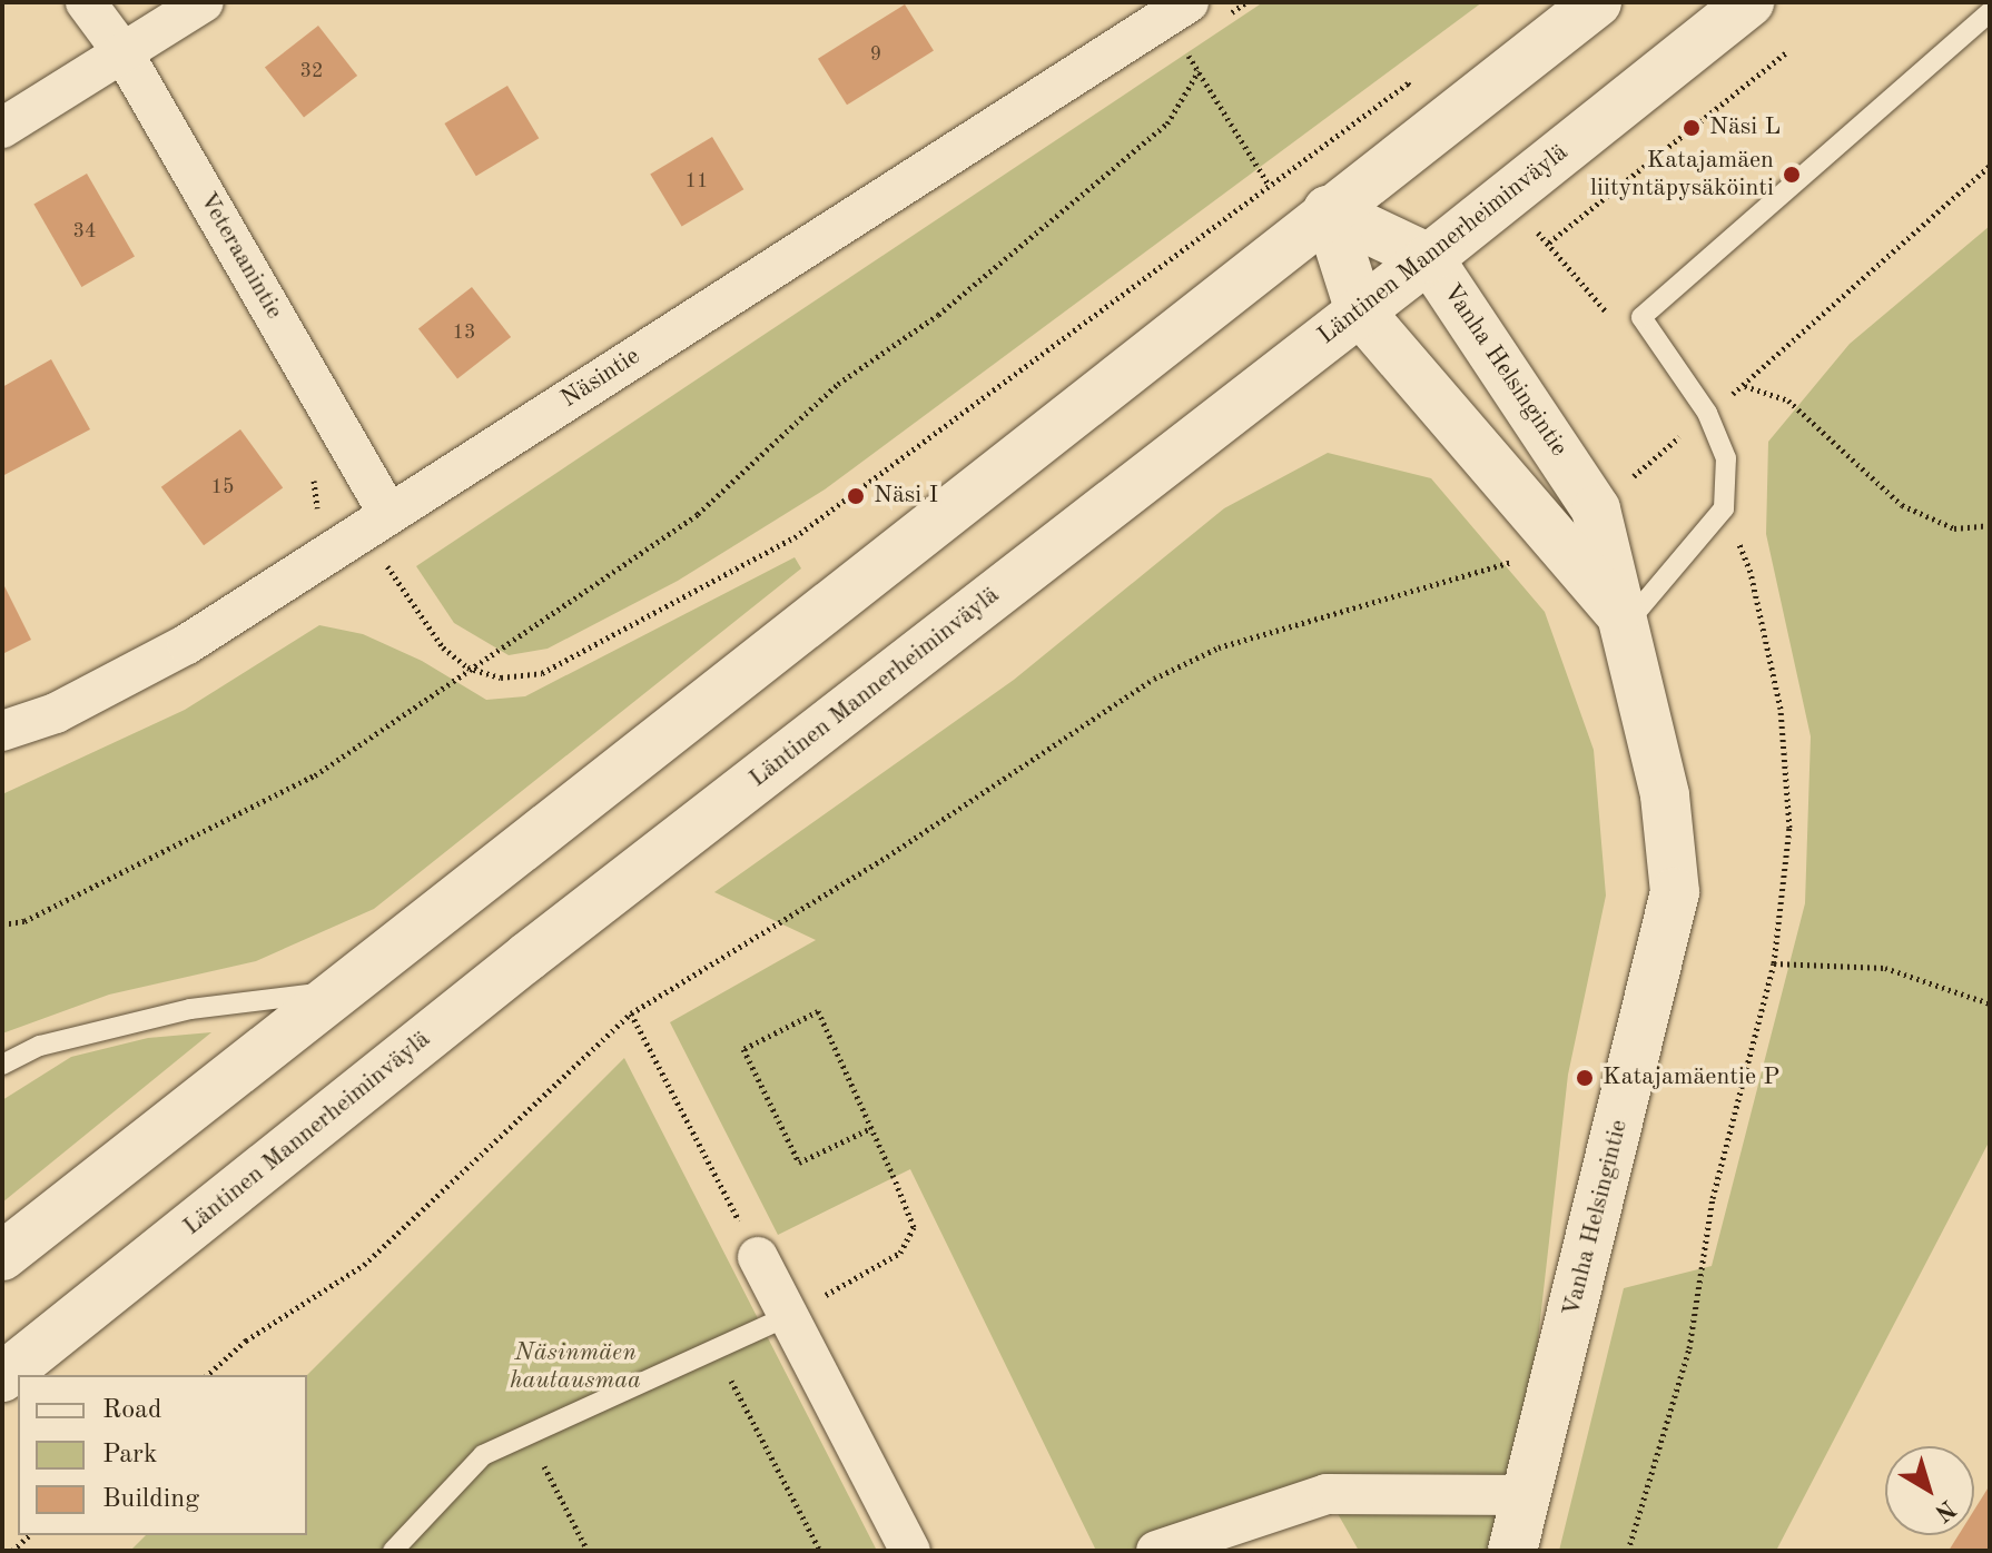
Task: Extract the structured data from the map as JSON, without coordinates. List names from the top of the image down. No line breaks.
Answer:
{"streets":{"main road":["Läntinen Mannerheiminväylä","Vanha Helsingintie"],"street":["Veteraanintie","Näsintie"]},"crossings":[["Läntinen Mannerheiminväylä","Vanha Helsingintie"],["Veteraanintie","Näsintie"]],"parks":["Näsinmäen hautausmaa"],"places":["Näsi L","Katajamäen liityntäpysäköinti","Näsi I","Katajamäentie P"],"house_numbers":["9","32","11","34","13","15"],"legend":["Road","Park","Building"],"north":"bottom right"}
